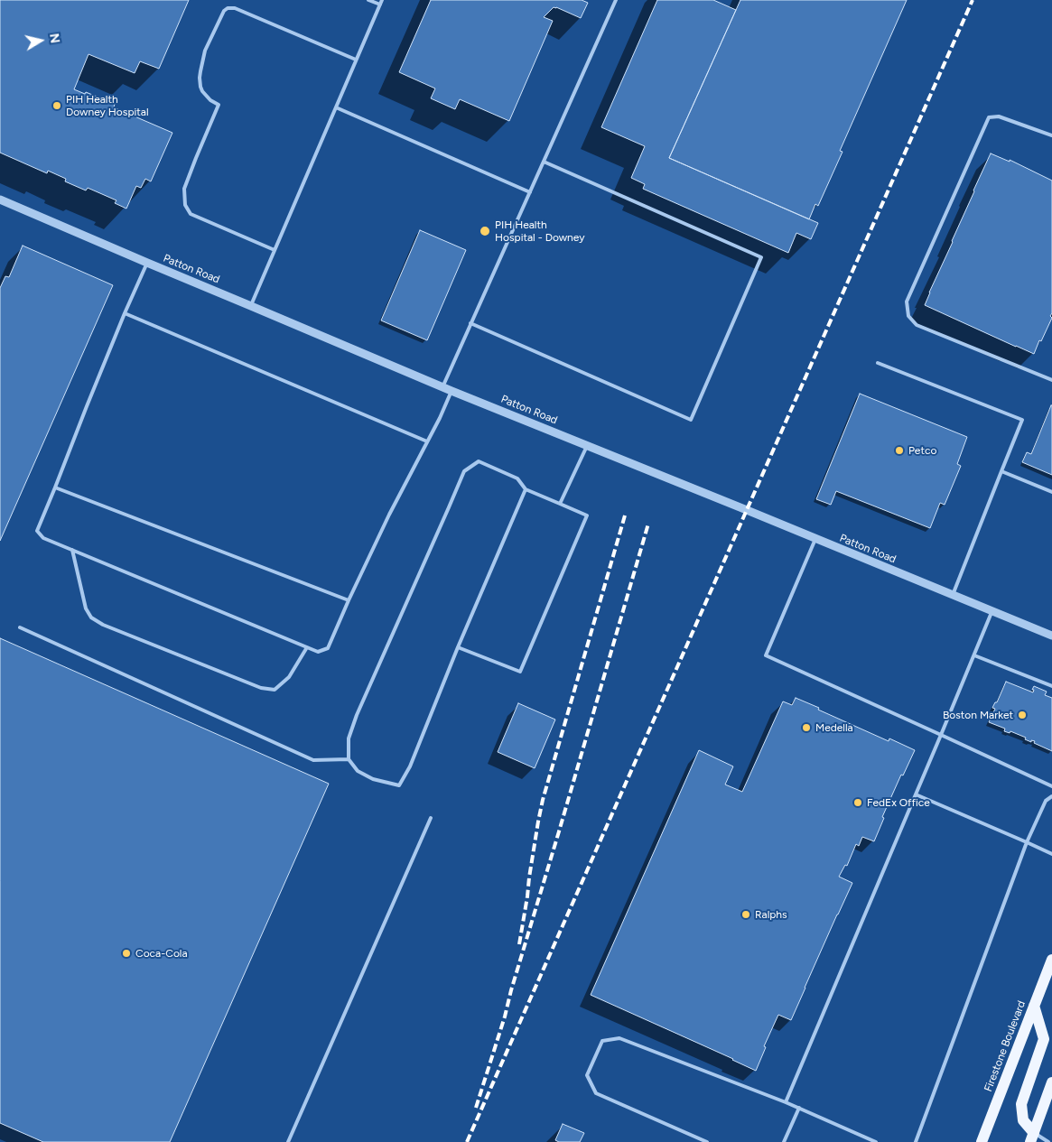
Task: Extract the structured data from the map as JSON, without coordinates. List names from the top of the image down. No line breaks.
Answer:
{"streets":{"main road":["Firestone Boulevard"],"street":["Patton Road"]},"places":["PIH Health Downey Hospital","PIH Health Hospital - Downey","Petco","Boston Market","Medella","FedEx Office","Ralphs","Coca-Cola"],"north":"right"}
